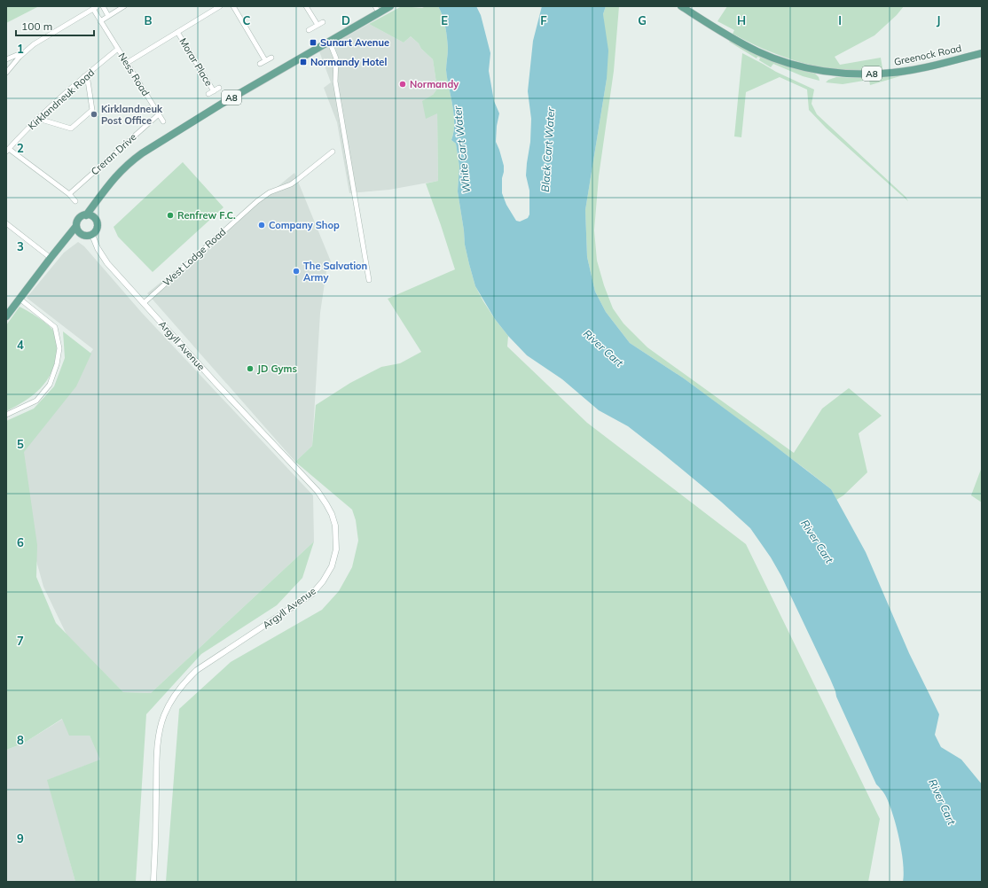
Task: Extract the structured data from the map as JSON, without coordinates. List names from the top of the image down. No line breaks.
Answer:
{"streets":{"main road":["Greenock Road","A8"],"street":["Morar Place","Ness Road","Kirklandneuk Road","Creran Drive","West Lodge Road","Argyll Avenue"]},"crossings":[["A8","Argyll Avenue"],["Ness Road","Kirklandneuk Road"],["Ness Road","Creran Drive"],["West Lodge Road","Argyll Avenue"]],"water":["White Cart Water","Black Cart Water","River Cart"],"places":{"transit":["Sunart Avenue","Normandy Hotel"],"other":["Normandy","Kirklandneuk Post Office","Renfrew F.C.","Company Shop","The Salvation Army","JD Gyms"]},"scale_bar":"100 m","grid":{"columns":["B","C","D","E","F","G","H","I","J"],"rows":["1","2","3","4","5","6","7","8","9"]}}
